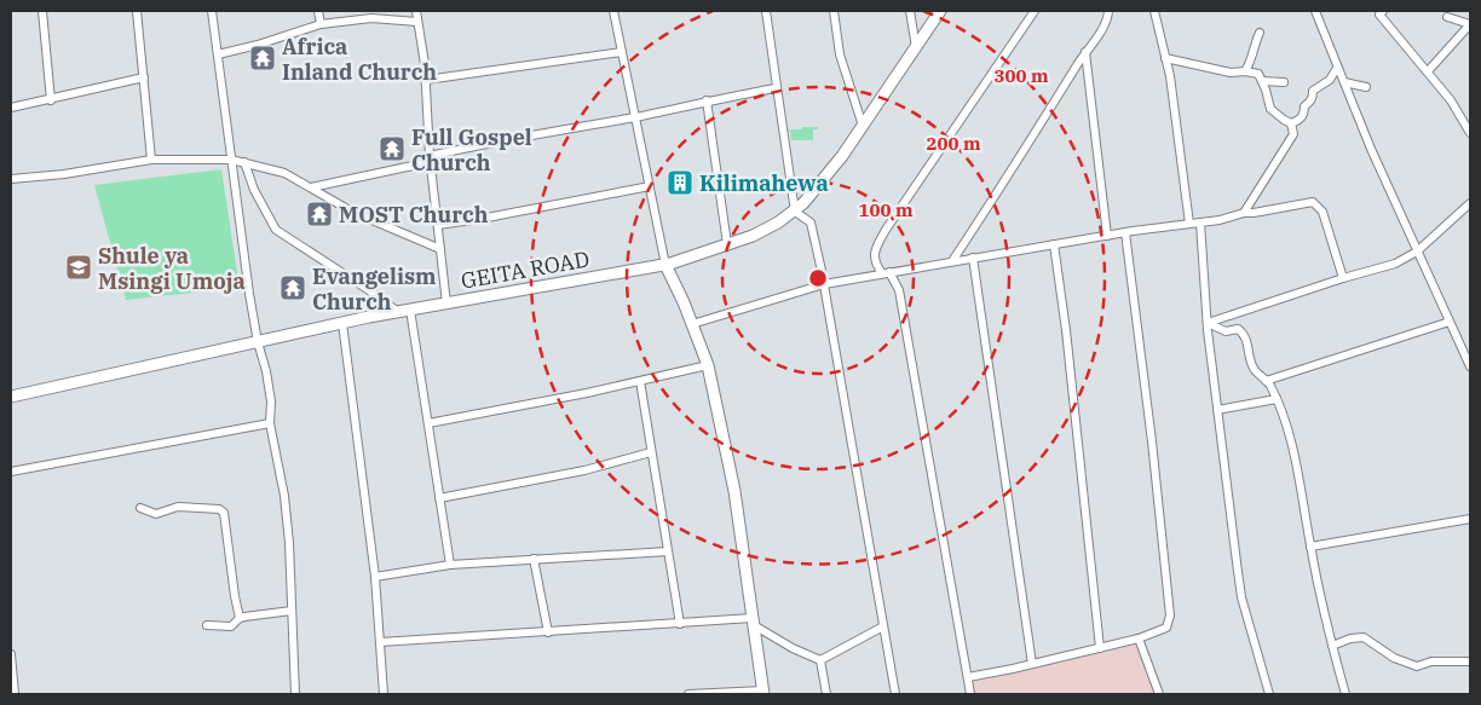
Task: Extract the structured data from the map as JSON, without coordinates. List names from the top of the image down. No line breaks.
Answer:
{"streets":{"main road":["GEITA ROAD"]},"places":{"temple":["Africa Inland Church","Full Gospel Church","MOST Church","Evangelism Church"],"building":["Kilimahewa"],"school or university":["Shule ya Msingi Umoja"]},"rings":["300 m","200 m","100 m"]}
